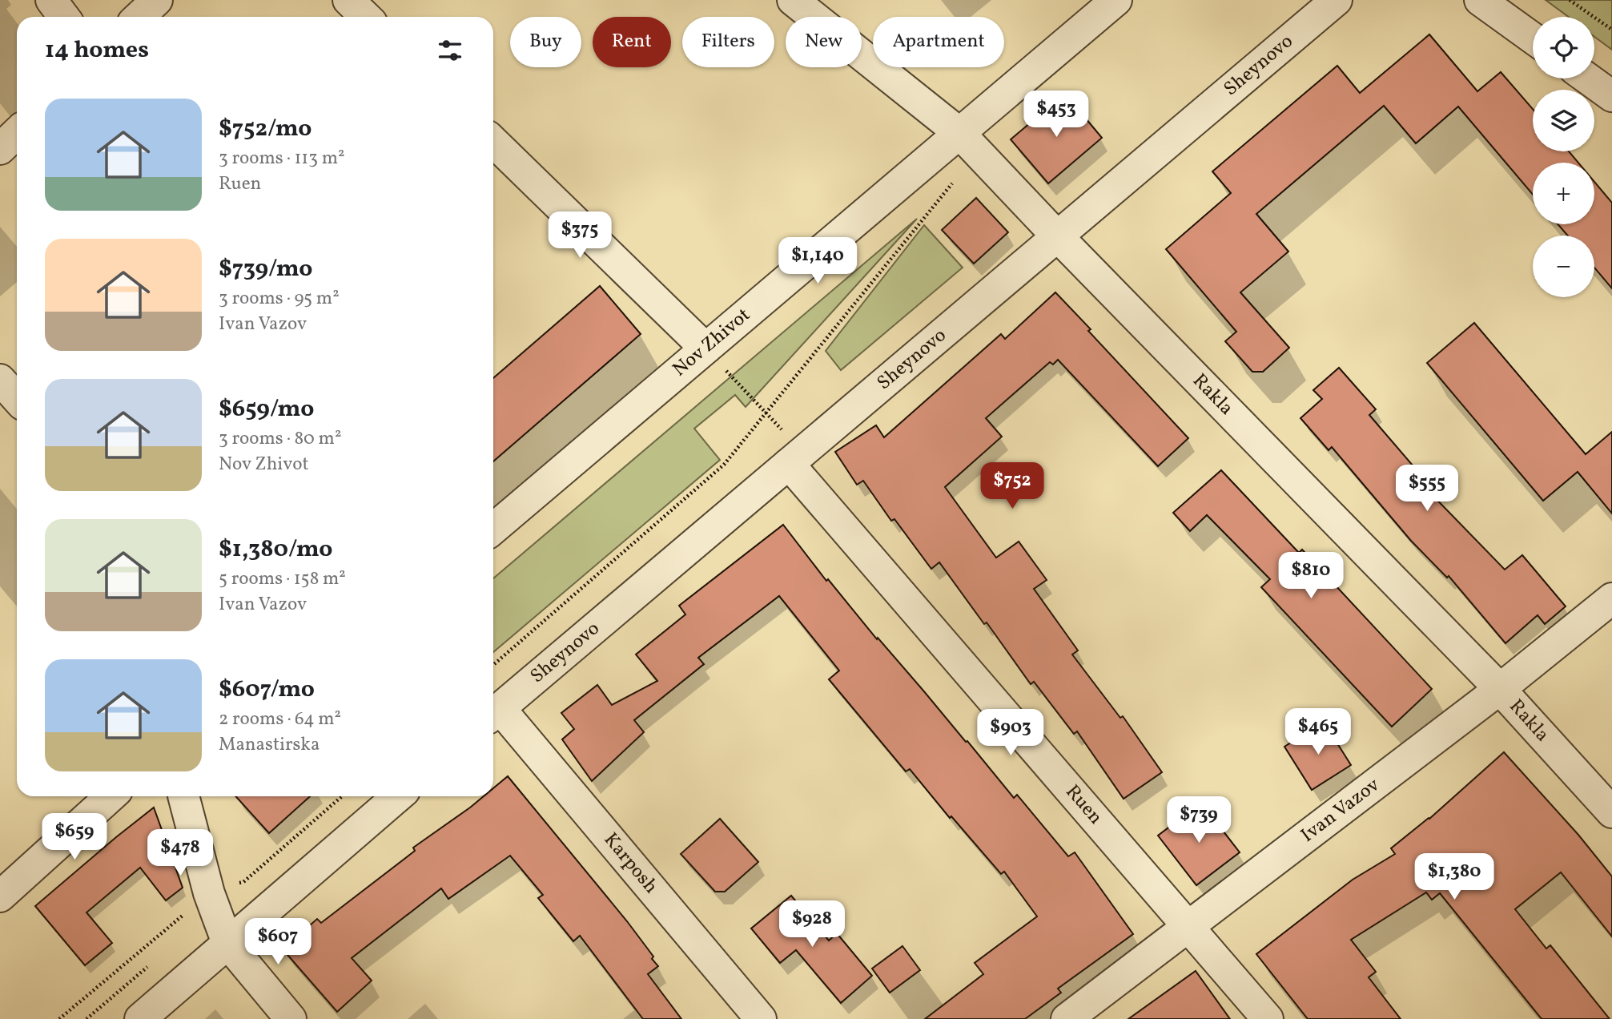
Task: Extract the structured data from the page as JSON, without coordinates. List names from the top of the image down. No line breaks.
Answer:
{"streets":{"street":["Sheynovo","Nov Zhivot","Rakla","Ruen","Ivan Vazov","Karposh"]},"crossings":[["Sheynovo","Rakla"],["Sheynovo","Ruen"],["Sheynovo","Karposh"],["Nov Zhivot","Rakla"],["Rakla","Ivan Vazov"],["Ruen","Ivan Vazov"]],"page":{"map_buttons":["+","−"],"chip":["Buy","Rent","Filters","New","Apartment"],"heading":"14 homes","list":[{"name":"$752/mo","note":"3 rooms · 113 m² · Ruen"},{"name":"$739/mo","note":"3 rooms · 95 m² · Ivan Vazov"},{"name":"$659/mo","note":"3 rooms · 80 m² · Nov Zhivot"},{"name":"$1,380/mo","note":"5 rooms · 158 m² · Ivan Vazov"},{"name":"$607/mo","note":"2 rooms · 64 m² · Manastirska"}],"price":["$453","$375","$1,140","$752","$555","$810","$465","$903","$739","$659","$478","$1,380","$928","$607"]}}
